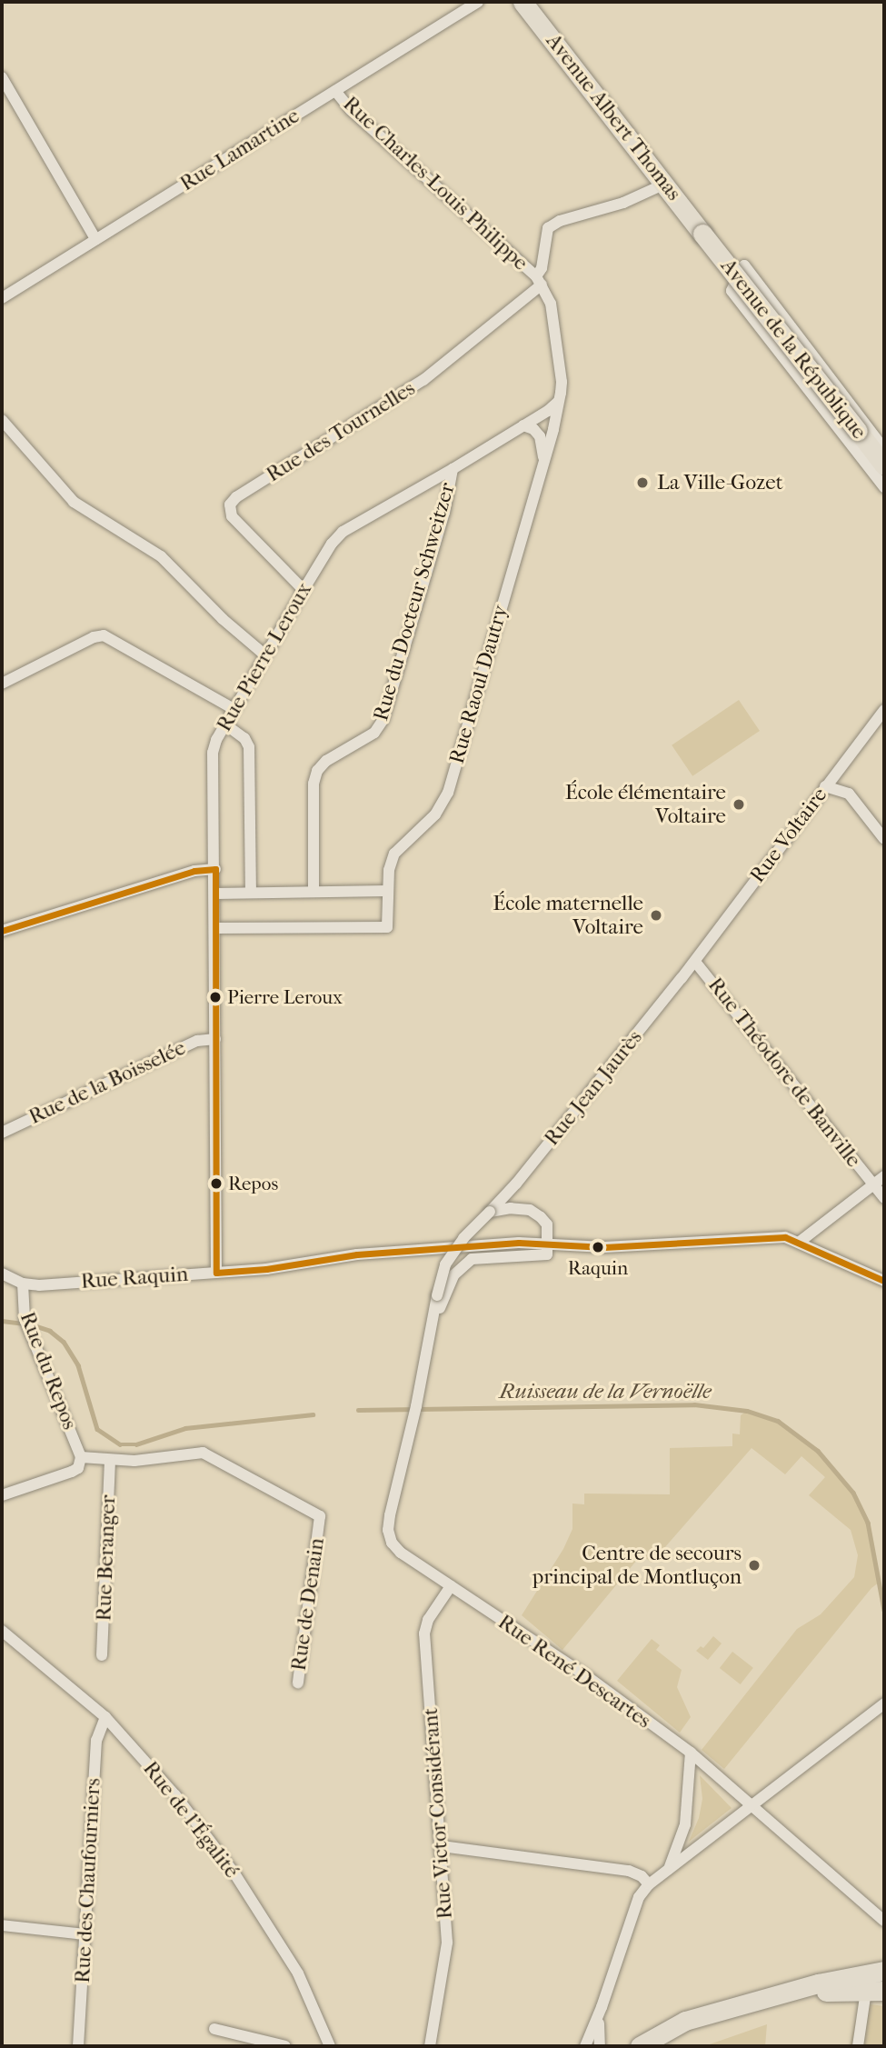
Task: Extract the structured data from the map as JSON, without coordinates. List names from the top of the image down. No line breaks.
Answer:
{"streets":{"main road":["Avenue Albert Thomas","Avenue de la République"],"street":["Rue Lamartine","Rue Charles-Louis Philippe","Rue des Tournelles","Rue du Docteur Schweitzer","Rue Pierre Leroux","Rue Raoul Dautry","Rue Voltaire","Rue Théodore de Banville","Rue de la Boisselée","Rue Jean Jaurès","Rue Raquin","Rue du Repos","Rue Beranger","Rue de Denain","Rue René Descartes","Rue Victor Considérant","Rue de l'Égalité","Rue des Chaufourniers"]},"crossings":[["Avenue Albert Thomas","Avenue de la République"],["Rue Lamartine","Rue Charles-Louis Philippe"],["Rue Charles-Louis Philippe","Rue des Tournelles"],["Rue Charles-Louis Philippe","Rue Raoul Dautry"],["Rue des Tournelles","Rue Pierre Leroux"],["Rue des Tournelles","Rue Raoul Dautry"],["Rue du Docteur Schweitzer","Rue Pierre Leroux"],["Rue Pierre Leroux","Rue Raoul Dautry"],["Rue Pierre Leroux","Rue de la Boisselée"],["Rue Pierre Leroux","Rue Raquin"],["Rue Voltaire","Rue Théodore de Banville"],["Rue Voltaire","Rue Jean Jaurès"],["Rue Théodore de Banville","Rue Jean Jaurès"],["Rue Jean Jaurès","Rue Raquin"],["Rue Jean Jaurès","Rue René Descartes"],["Rue Raquin","Rue du Repos"],["Rue du Repos","Rue de Denain"],["Rue Beranger","Rue de Denain"],["Rue René Descartes","Rue Victor Considérant"],["Rue de l'Égalité","Rue des Chaufourniers"]],"water":["Ruisseau de la Vernoëlle"],"places":["La Ville-Gozet","École élémentaire Voltaire","École maternelle Voltaire","Pierre Leroux","Repos","Raquin","Centre de secours principal de Montluçon"]}
